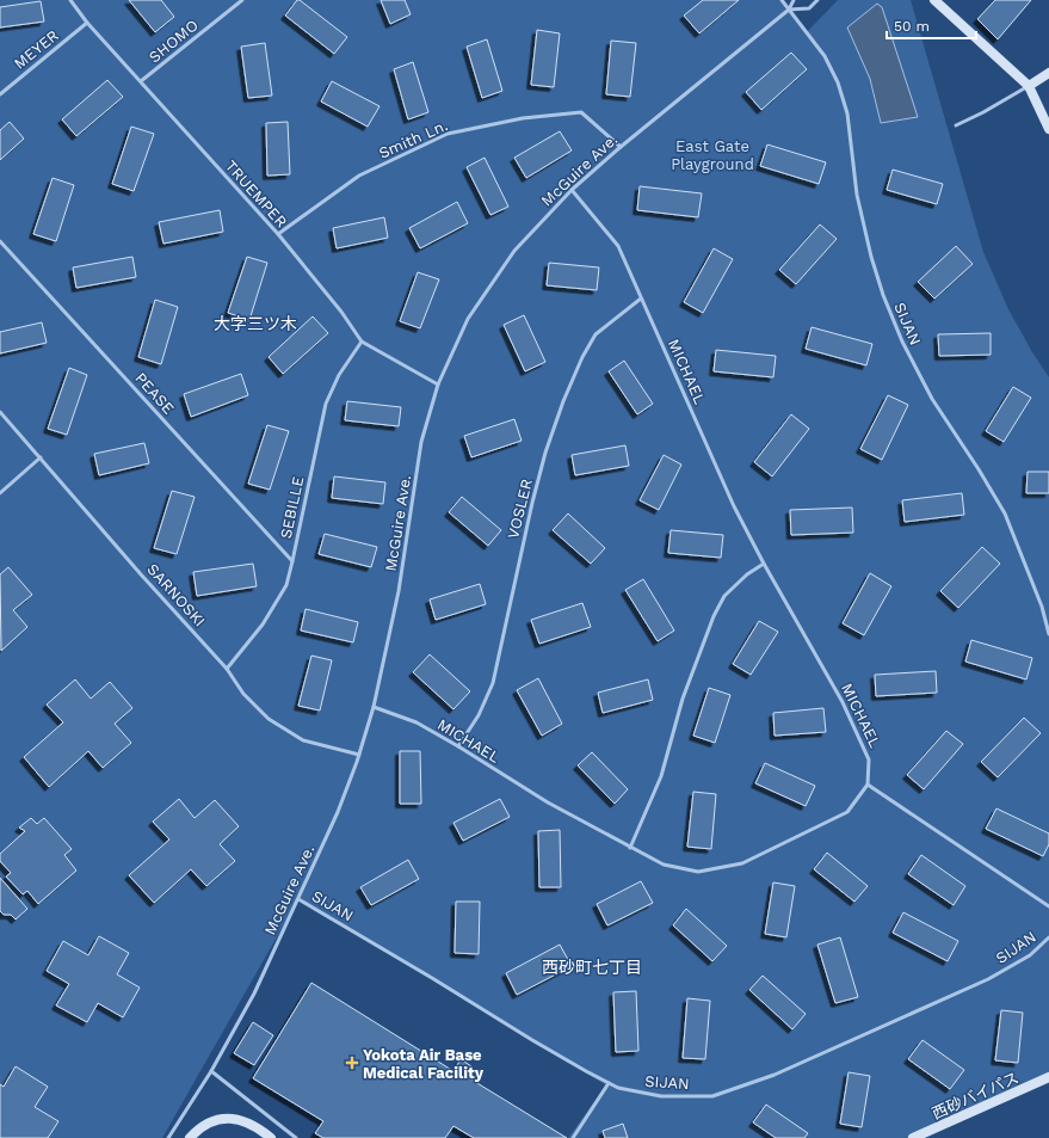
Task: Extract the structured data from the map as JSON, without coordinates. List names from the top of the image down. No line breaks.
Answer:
{"streets":{"street":["西砂バイパス"],"lane":["SHOMO","MEYER","Smith Ln.","McGuire Ave.","TRUEMPER","SIJAN","MICHAEL","PEASE","SEBILLE","VOSLER","SARNOSKI"]},"crossings":[["SHOMO","TRUEMPER"],["MEYER","TRUEMPER"],["Smith Ln.","McGuire Ave."],["Smith Ln.","TRUEMPER"],["McGuire Ave.","TRUEMPER"],["McGuire Ave.","SIJAN"],["McGuire Ave.","MICHAEL"],["McGuire Ave.","SARNOSKI"],["TRUEMPER","SEBILLE"],["MICHAEL","VOSLER"],["PEASE","SEBILLE"],["SEBILLE","SARNOSKI"]],"districts":["大字三ツ木","西砂町七丁目"],"parks":["East Gate Playground"],"places":{"health":["Yokota Air Base Medical Facility"]},"scale_bar":"50 m"}
